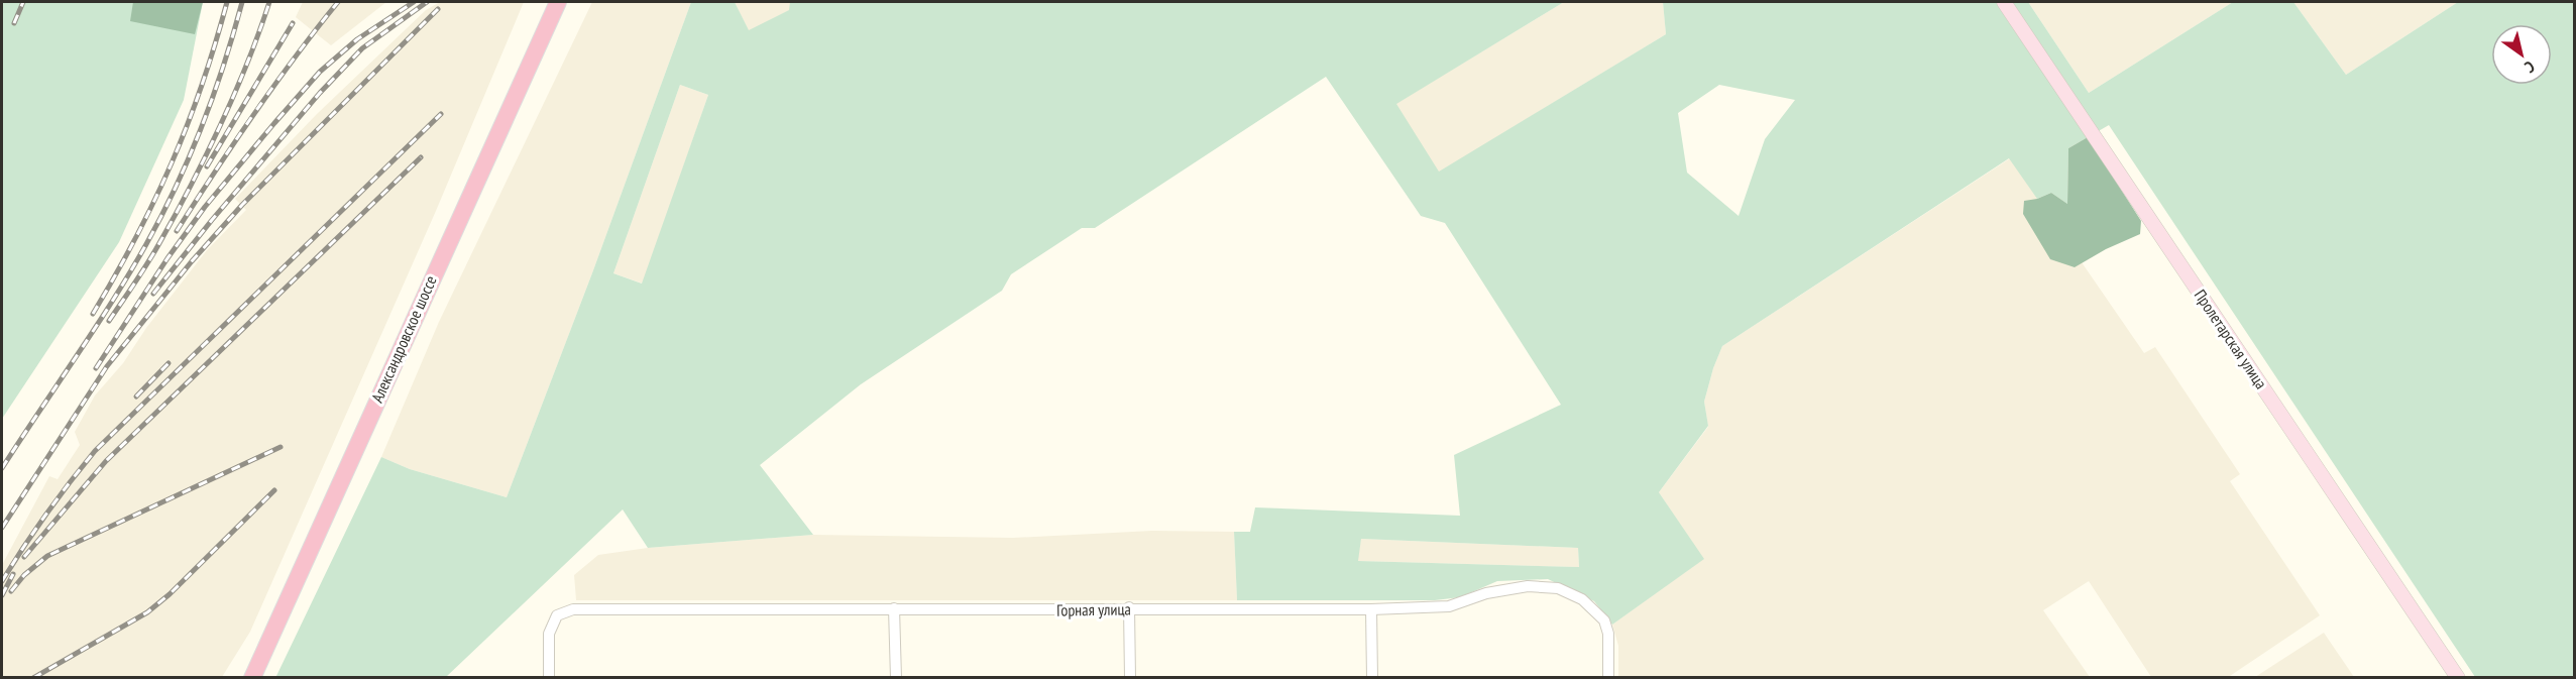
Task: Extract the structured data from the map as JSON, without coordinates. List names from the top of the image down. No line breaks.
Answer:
{"streets":{"main road":["Александровское шоссе"],"street":["Пролетарская улица","Горная улица"]},"north":"bottom right"}
